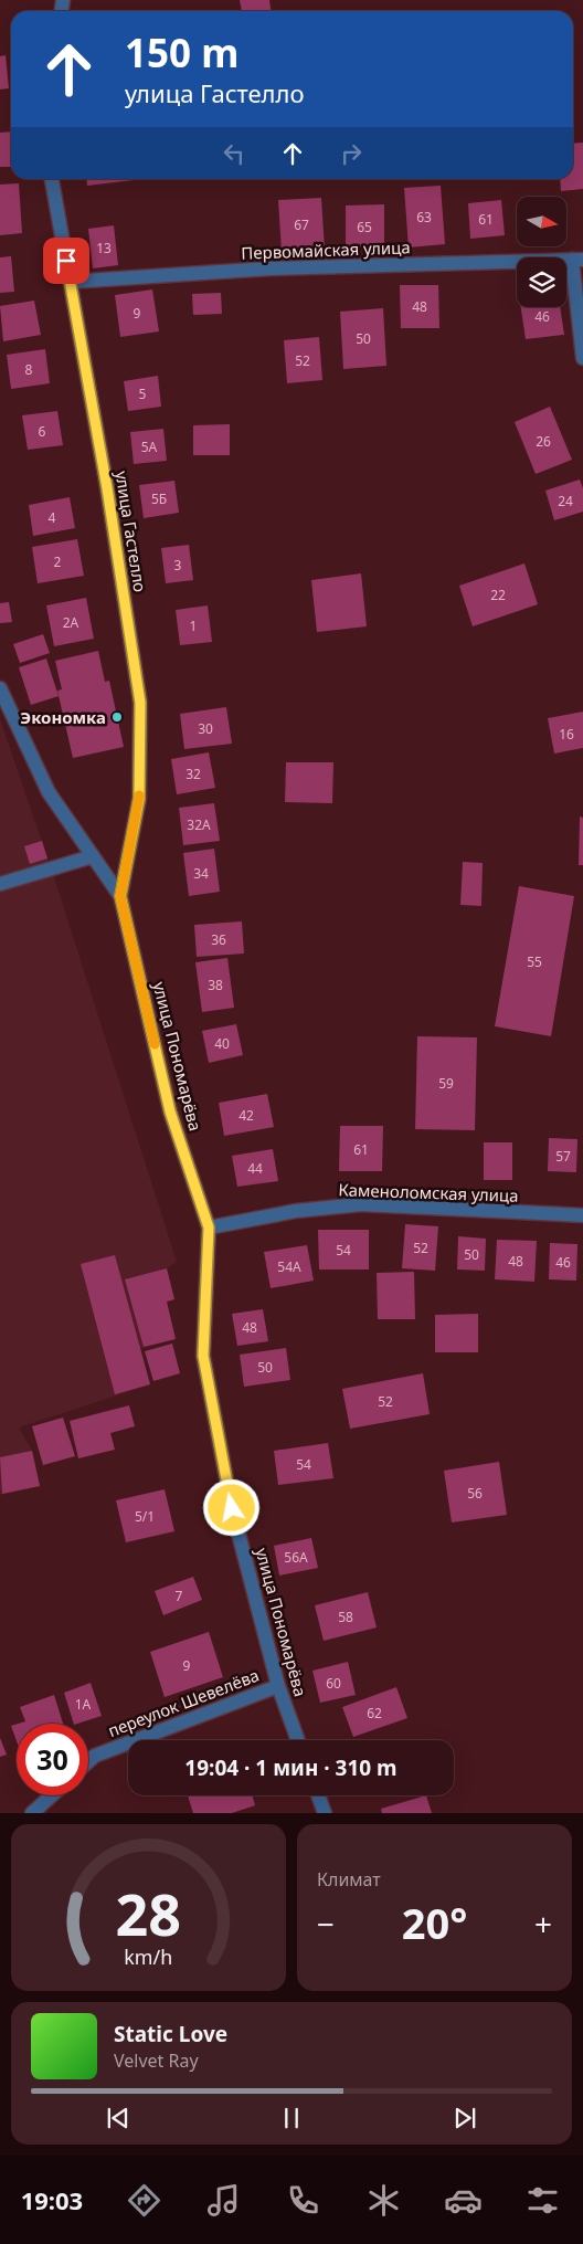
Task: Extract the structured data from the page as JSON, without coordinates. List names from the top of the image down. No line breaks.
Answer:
{"streets":{"street":["Первомайская улица","улица Гастелло","улица Пономарёва","Каменоломская улица","переулок Шевелёва"]},"crossings":[["Первомайская улица","улица Гастелло"],["улица Гастелло","улица Пономарёва"],["улица Пономарёва","Каменоломская улица"],["улица Пономарёва","переулок Шевелёва"]],"places":["Экономка"],"house_numbers":["63","61","67","65","13","48","9","46","50","52","8","5","6","26","5А","5Б","24","4","2","3","22","2А","1","30","16","32","32А","34","36","55","38","40","59","42","61","57","44","52","54","50","48","46","54А","48","50","52","54","56","5/1","56А","7","58","9","60","1А","62"],"north":"right","page":{"turn":["150 m","улица Гастелло"],"limit":"30","trip":"19:04 · 1 мин · 310 m","tile":"Климат","heat":["−","20°","+"],"song":["Static Love","Velvet Ray"],"tabs":"19:03","gauge":["28","km/h"]}}
